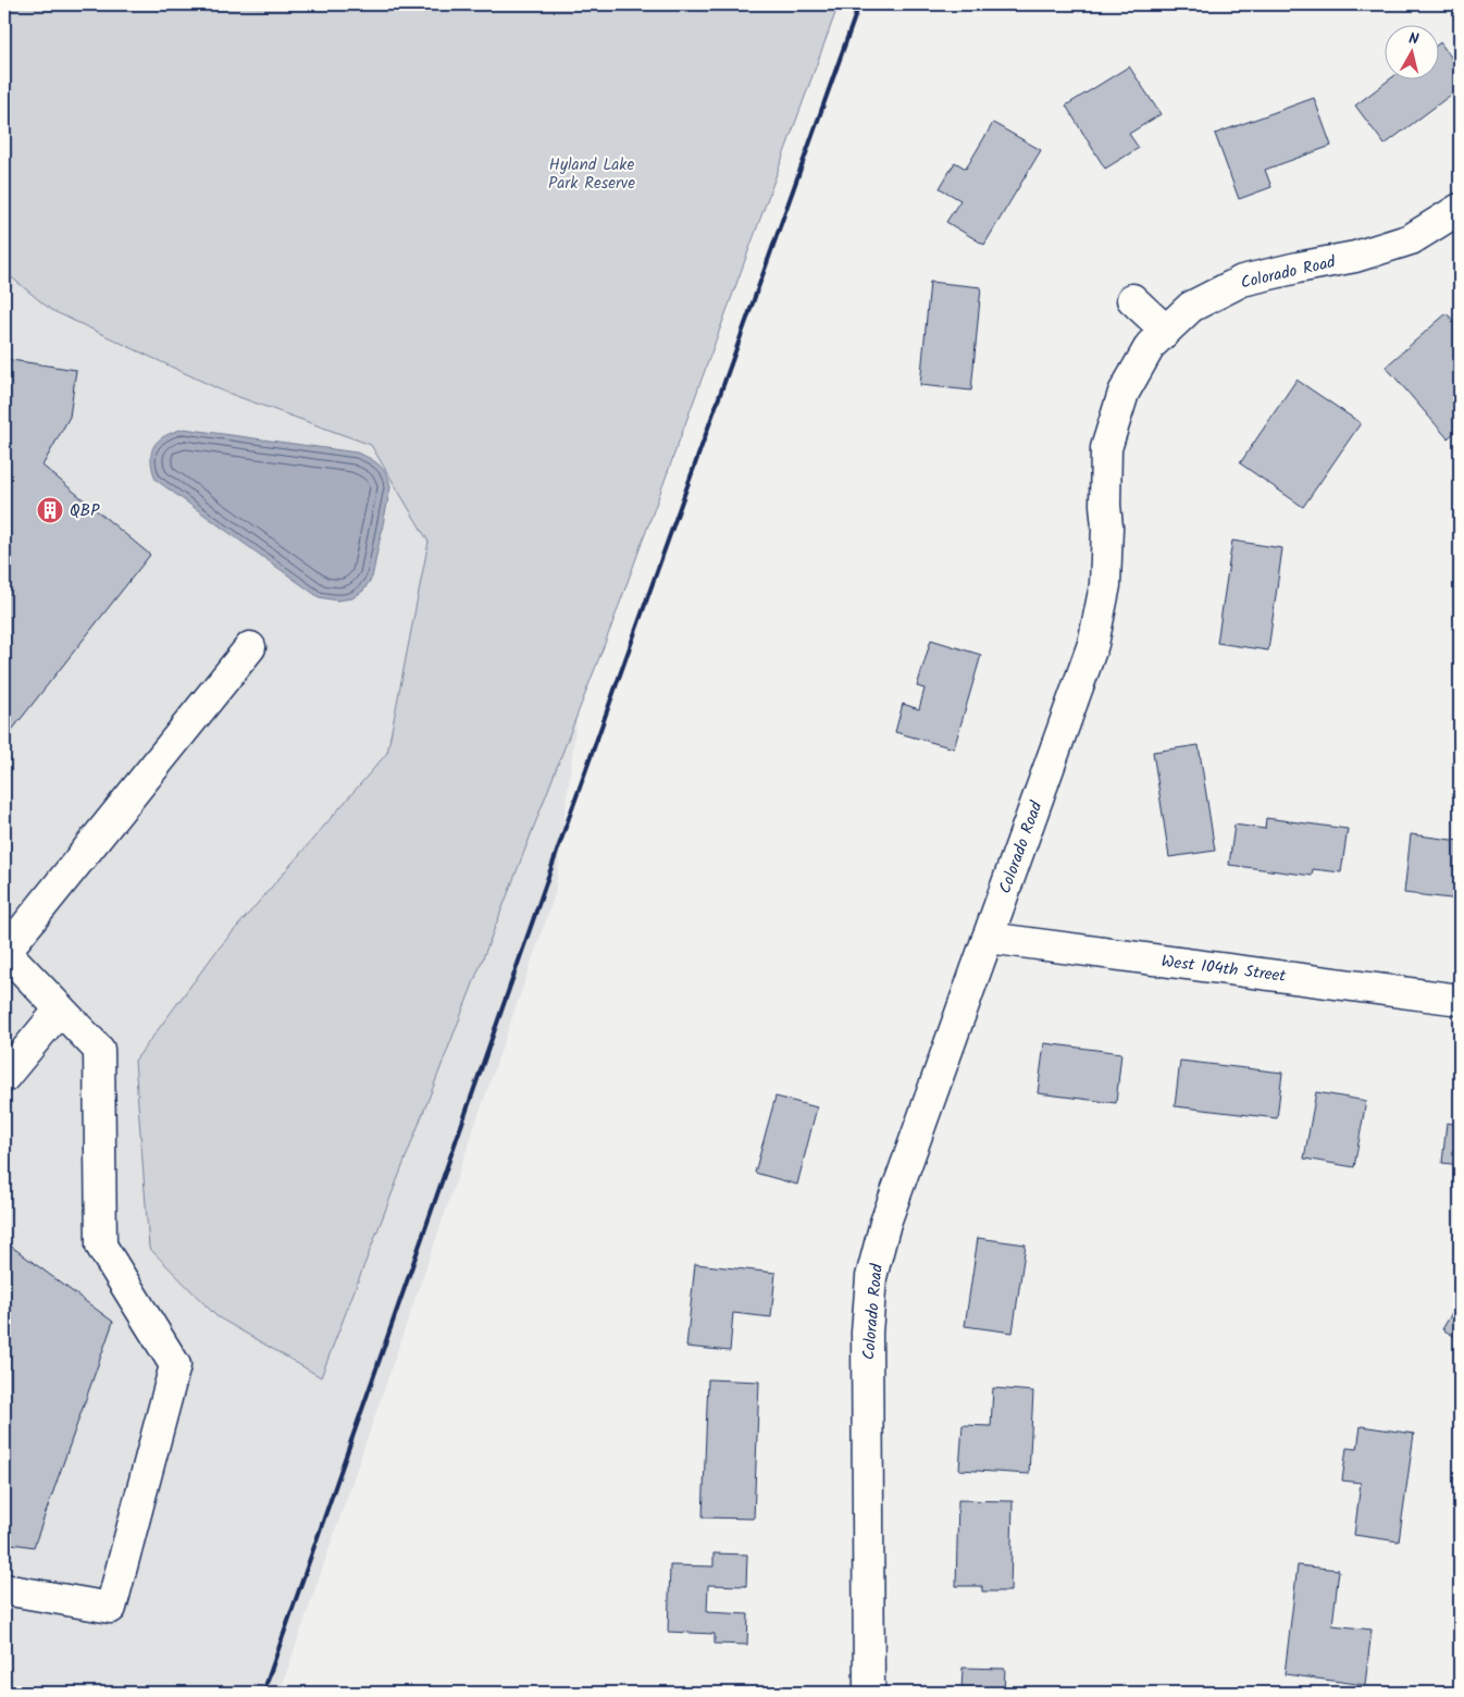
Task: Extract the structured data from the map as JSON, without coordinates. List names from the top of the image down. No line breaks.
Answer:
{"streets":{"street":["Colorado Road","West 104th Street"]},"crossings":[["Colorado Road","West 104th Street"]],"parks":["Hyland Lake Park Reserve"],"places":{"building":["QBP"]},"north":"top"}
